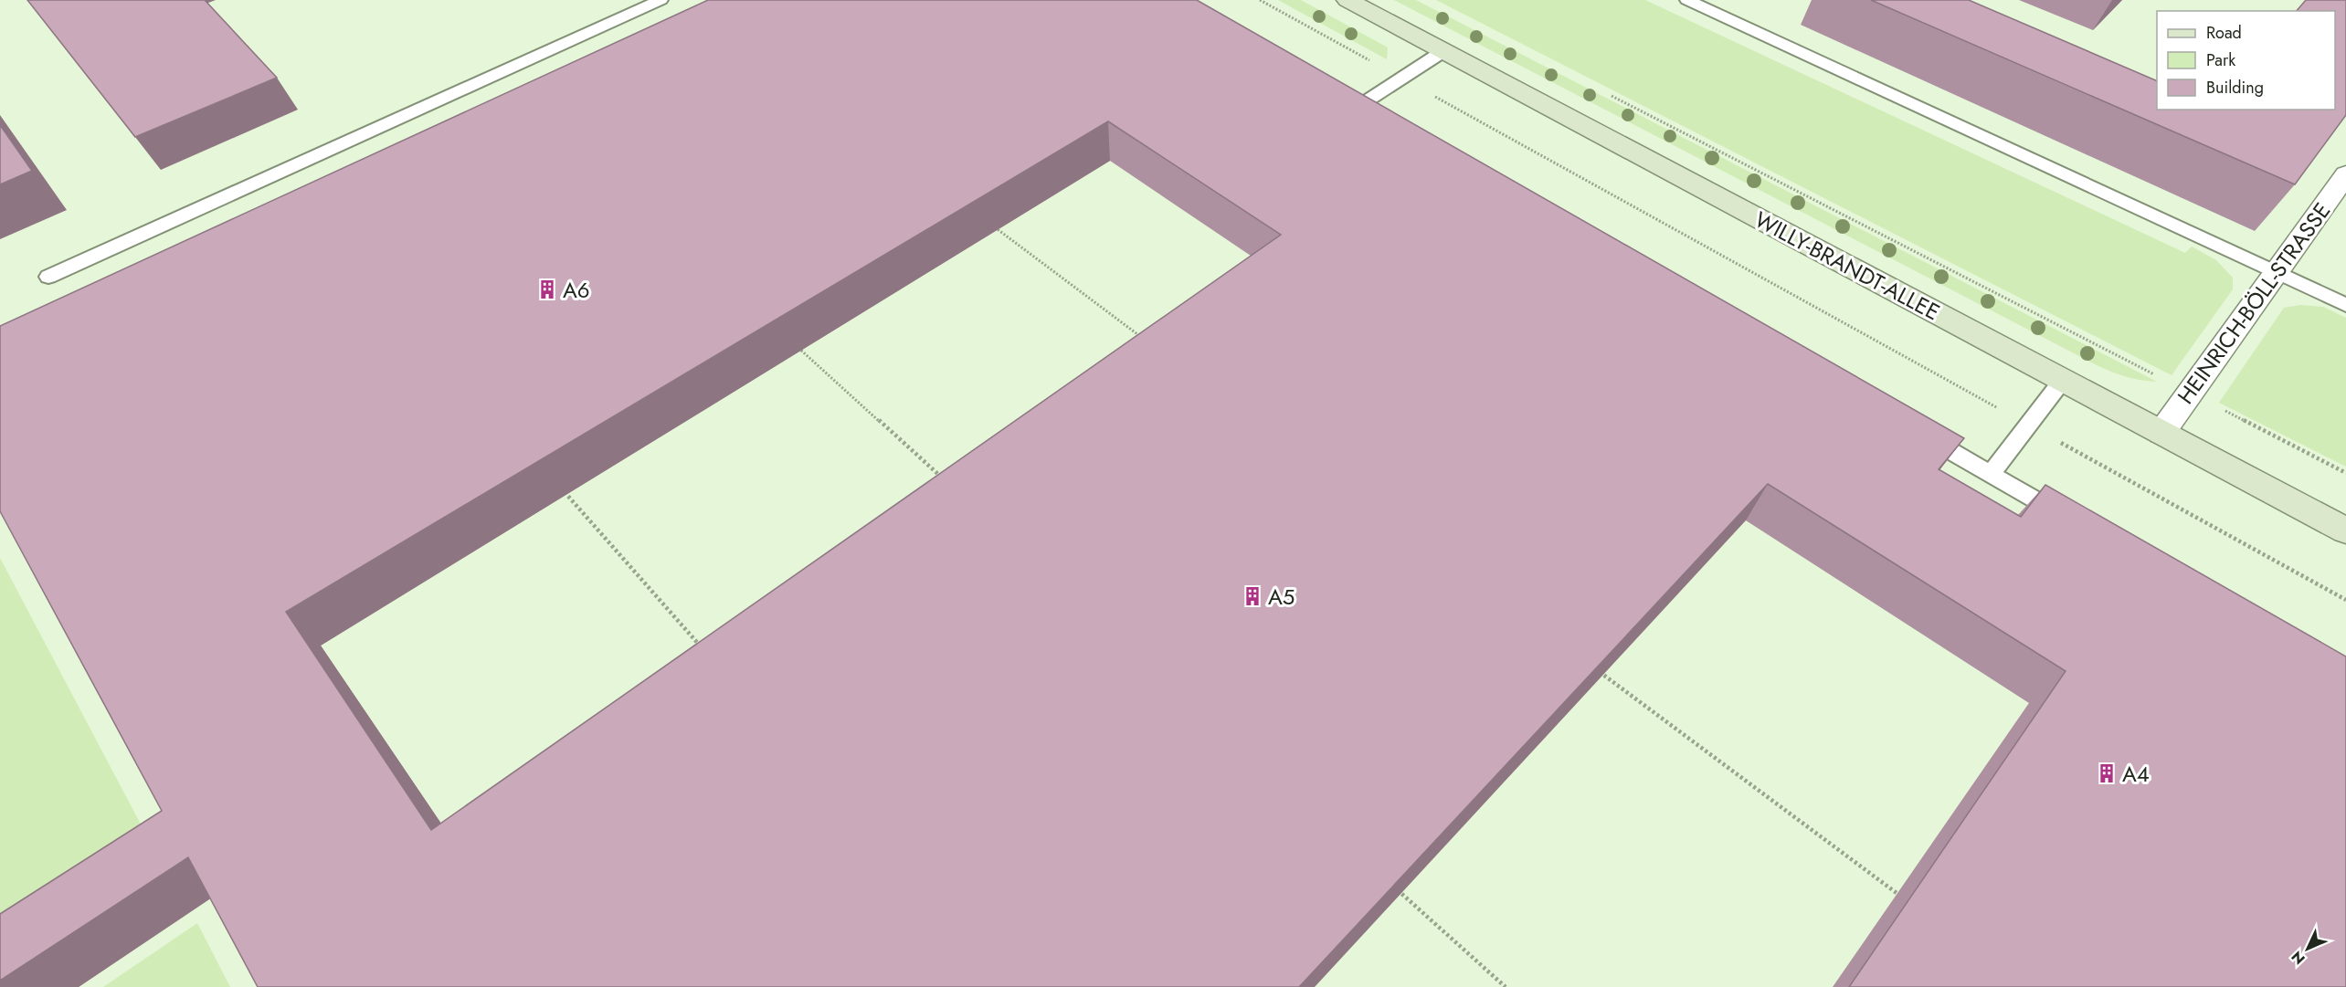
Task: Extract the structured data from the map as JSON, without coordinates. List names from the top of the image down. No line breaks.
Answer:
{"streets":{"main road":["WILLY-BRANDT-ALLEE"],"street":["HEINRICH-BÖLL-STRASSE"]},"crossings":[["WILLY-BRANDT-ALLEE","HEINRICH-BÖLL-STRASSE"]],"places":{"building":["A6","A5","A4"]},"legend":["Road","Park","Building"],"north":"bottom left"}
